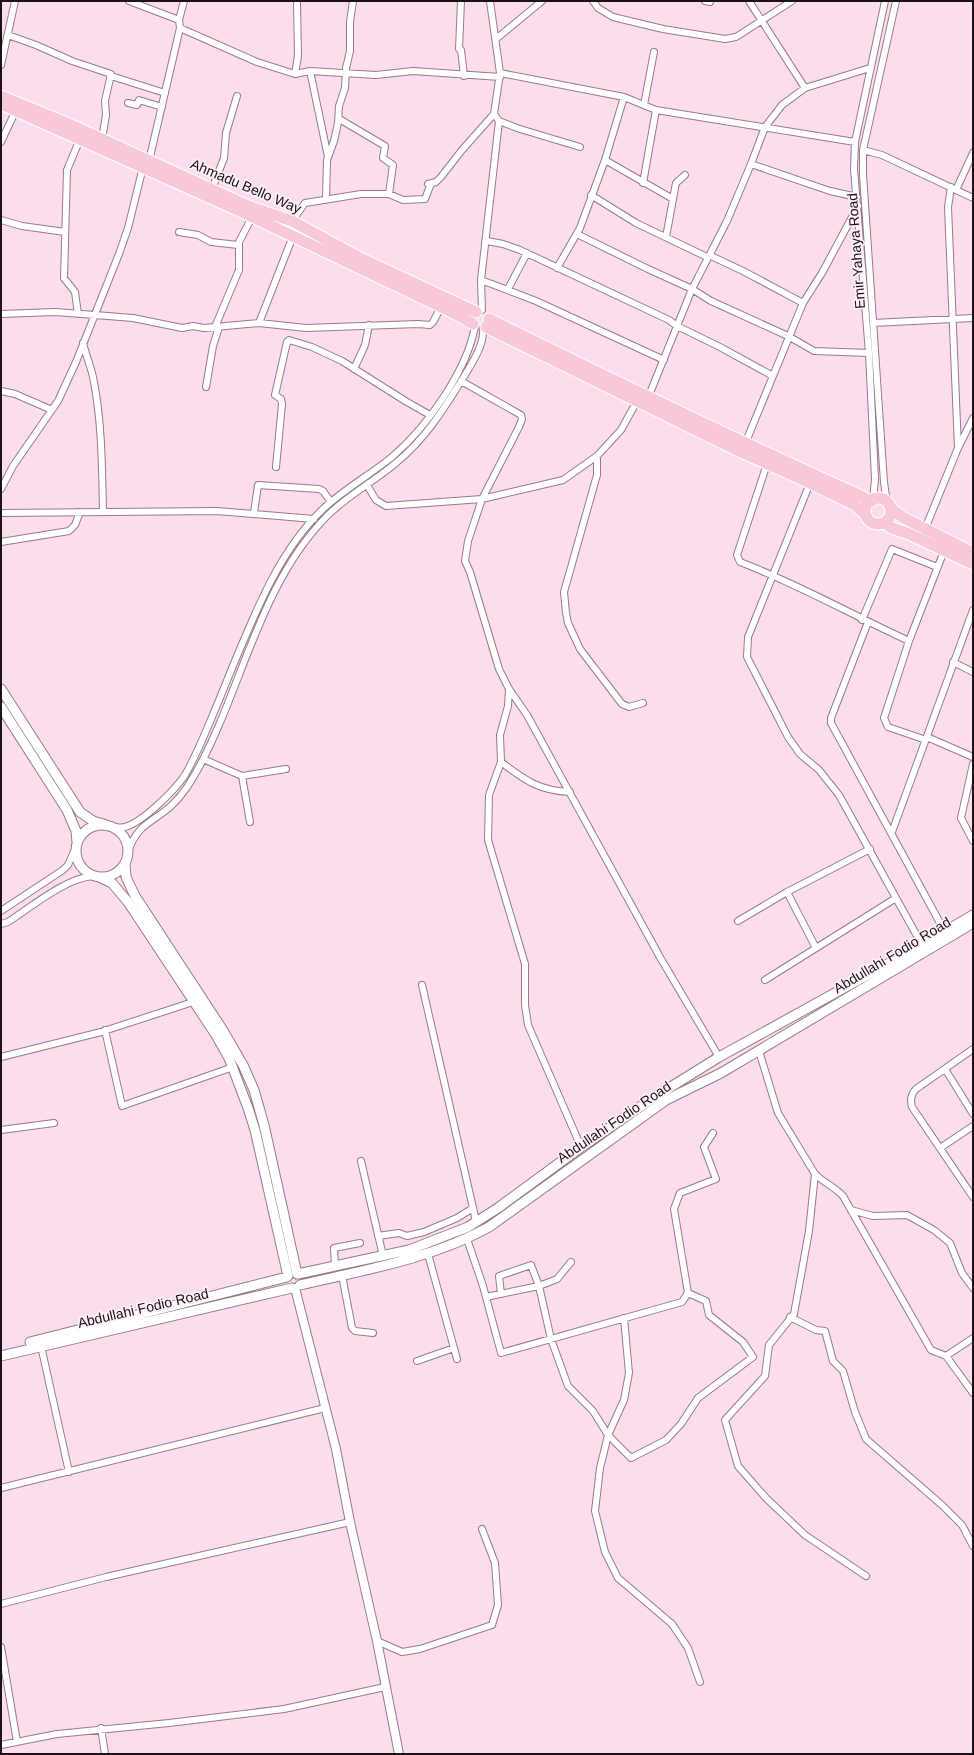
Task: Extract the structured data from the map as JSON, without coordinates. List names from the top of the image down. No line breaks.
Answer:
{"streets":{"highway":["Ahmadu Bello Way"],"main road":["Abdullahi Fodio Road"],"street":["Emir Yahaya Road"]}}
